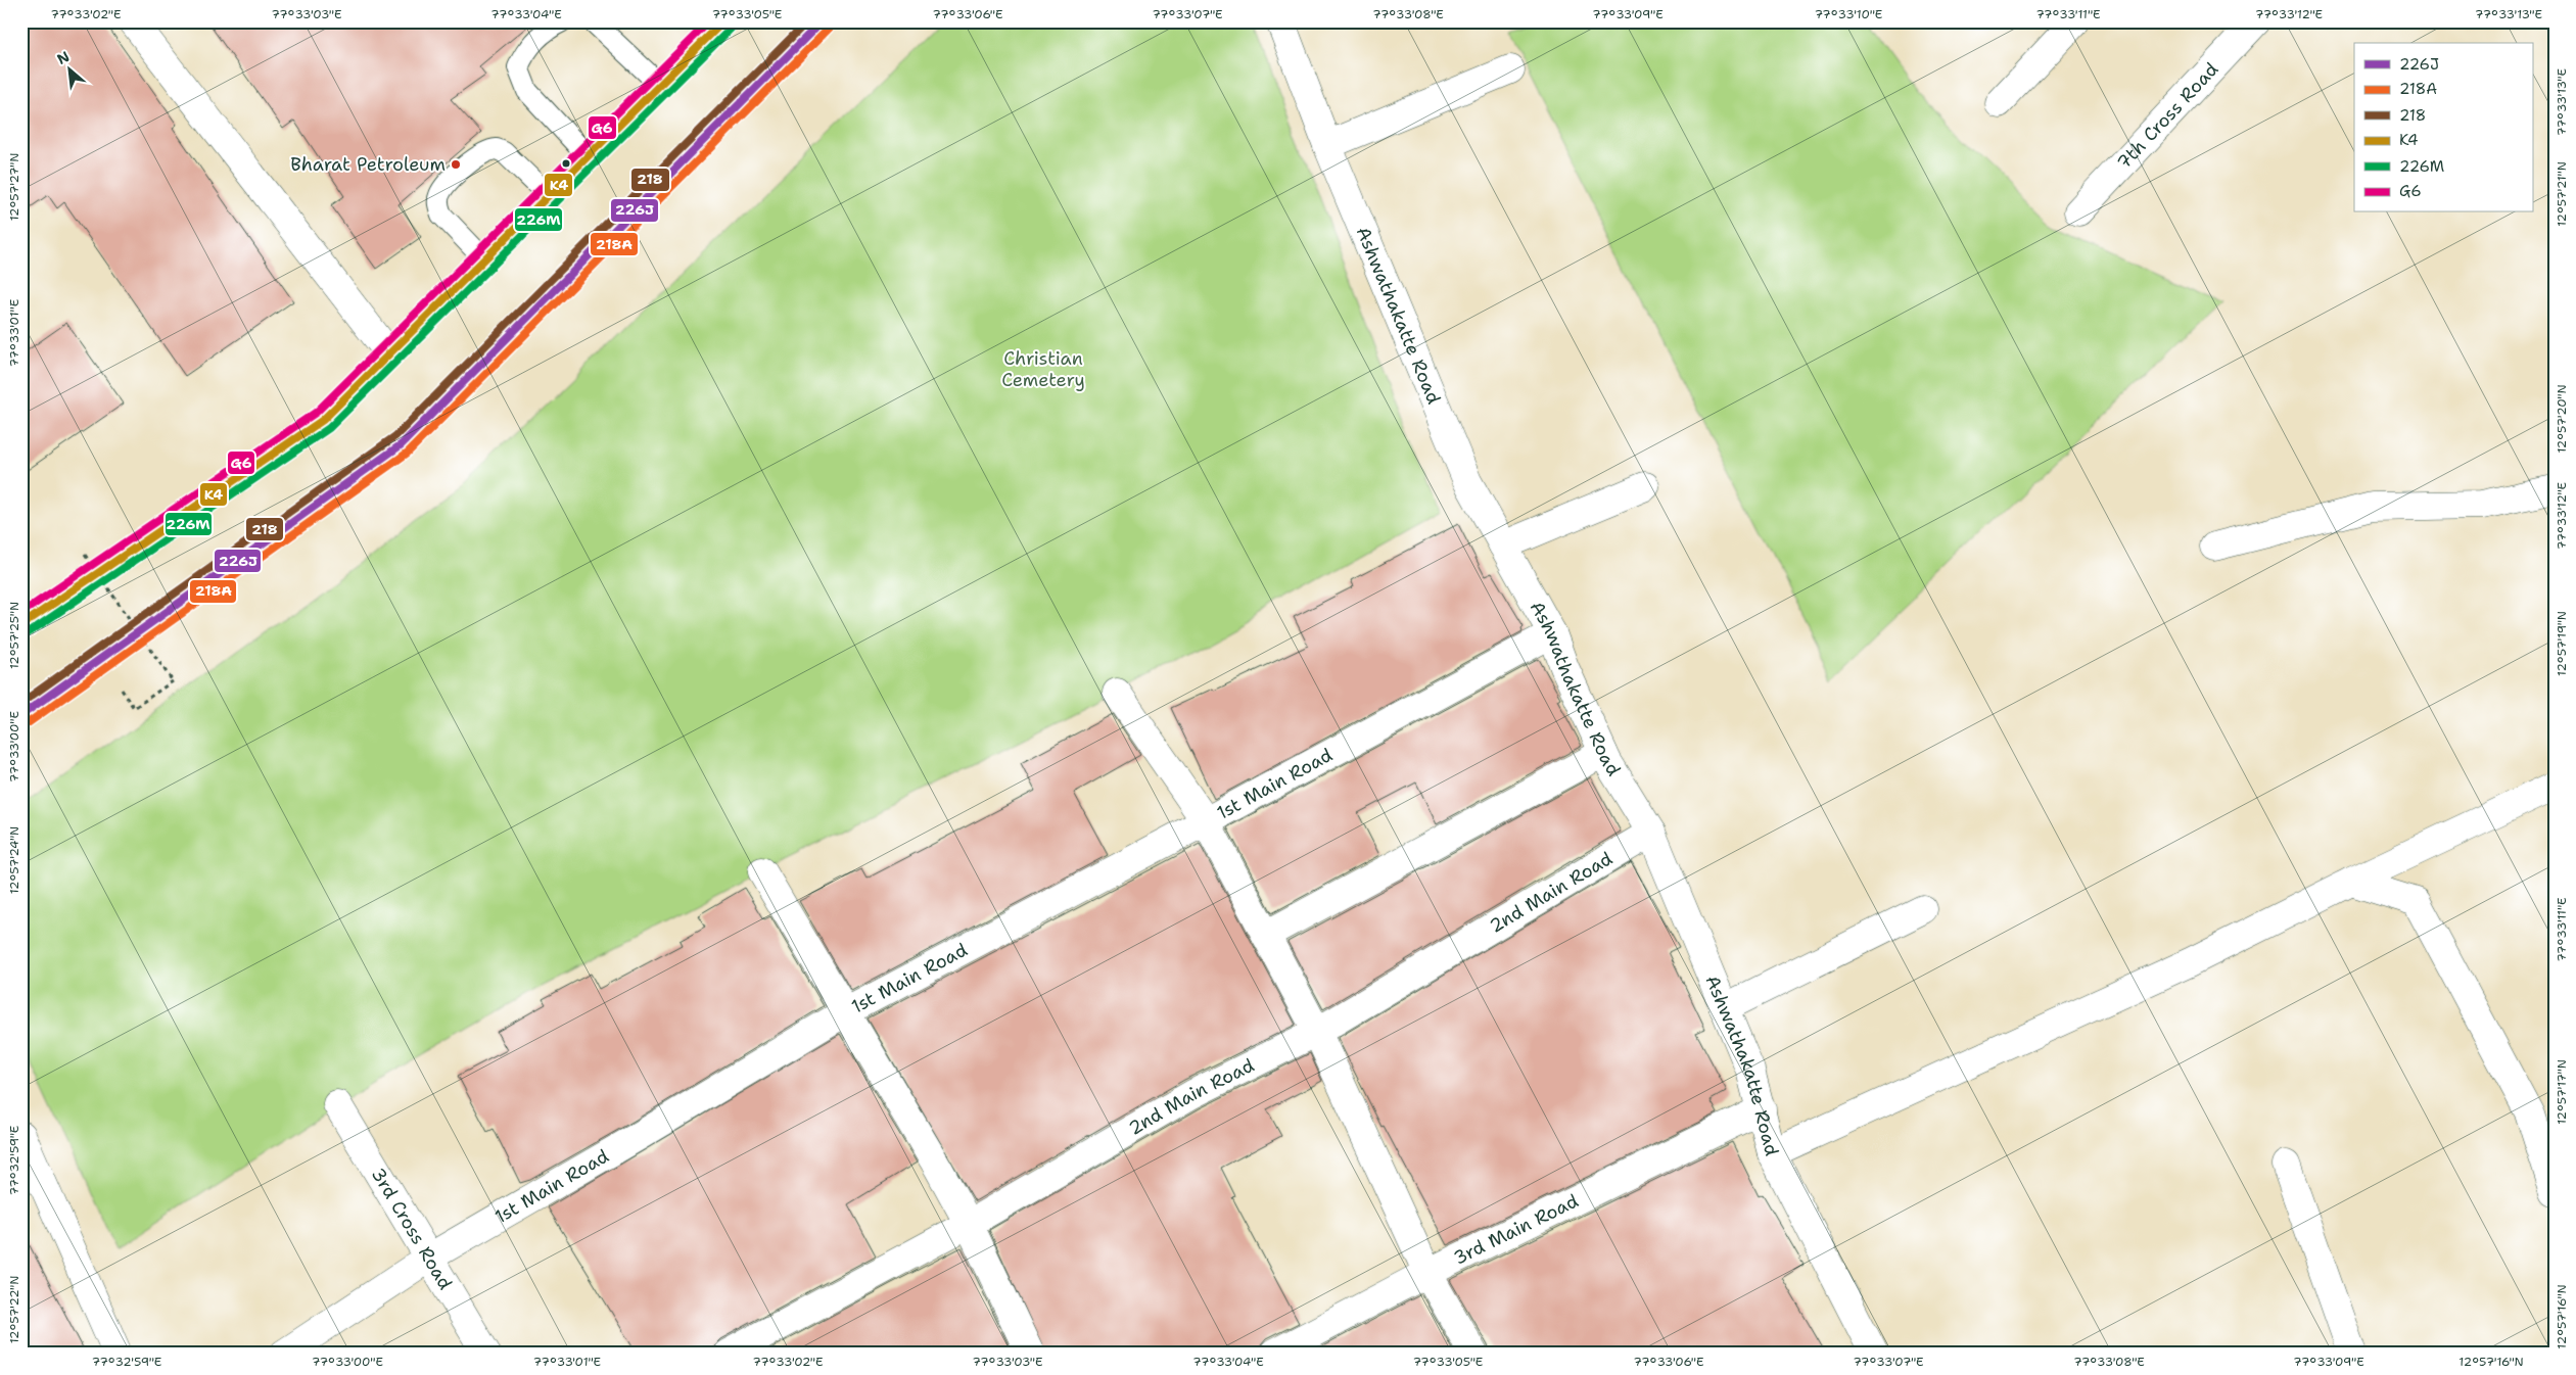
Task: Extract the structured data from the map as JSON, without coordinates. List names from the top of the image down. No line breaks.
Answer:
{"streets":{"main road":["7th Cross Road","Ashwathakatte Road","1st Main Road","2nd Main Road","3rd Cross Road","3rd Main Road"]},"crossings":[["Ashwathakatte Road","1st Main Road"],["Ashwathakatte Road","2nd Main Road"],["Ashwathakatte Road","3rd Main Road"],["1st Main Road","3rd Cross Road"]],"parks":["Christian Cemetery"],"places":["Bharat Petroleum"],"lines":["transit line 226J","transit line 218","transit line K4","transit line G6","transit line 218A","transit line 226M"],"legend":["226J","218A","218","K4","226M","G6"],"north":"top left","coordinates":["77°33'02\"E","77°33'03\"E","77°33'04\"E","77°33'05\"E","77°33'06\"E","77°33'07\"E","77°33'08\"E","77°33'09\"E","77°33'10\"E","77°33'11\"E","77°33'12\"E","77°33'13\"E","12°57'27\"N","12°57'21\"N","77°33'01\"E","12°57'20\"N","12°57'25\"N","12°57'19\"N","77°33'00\"E","12°57'24\"N","12°57'17\"N","77°32'59\"E","12°57'22\"N","12°57'16\"N"]}
